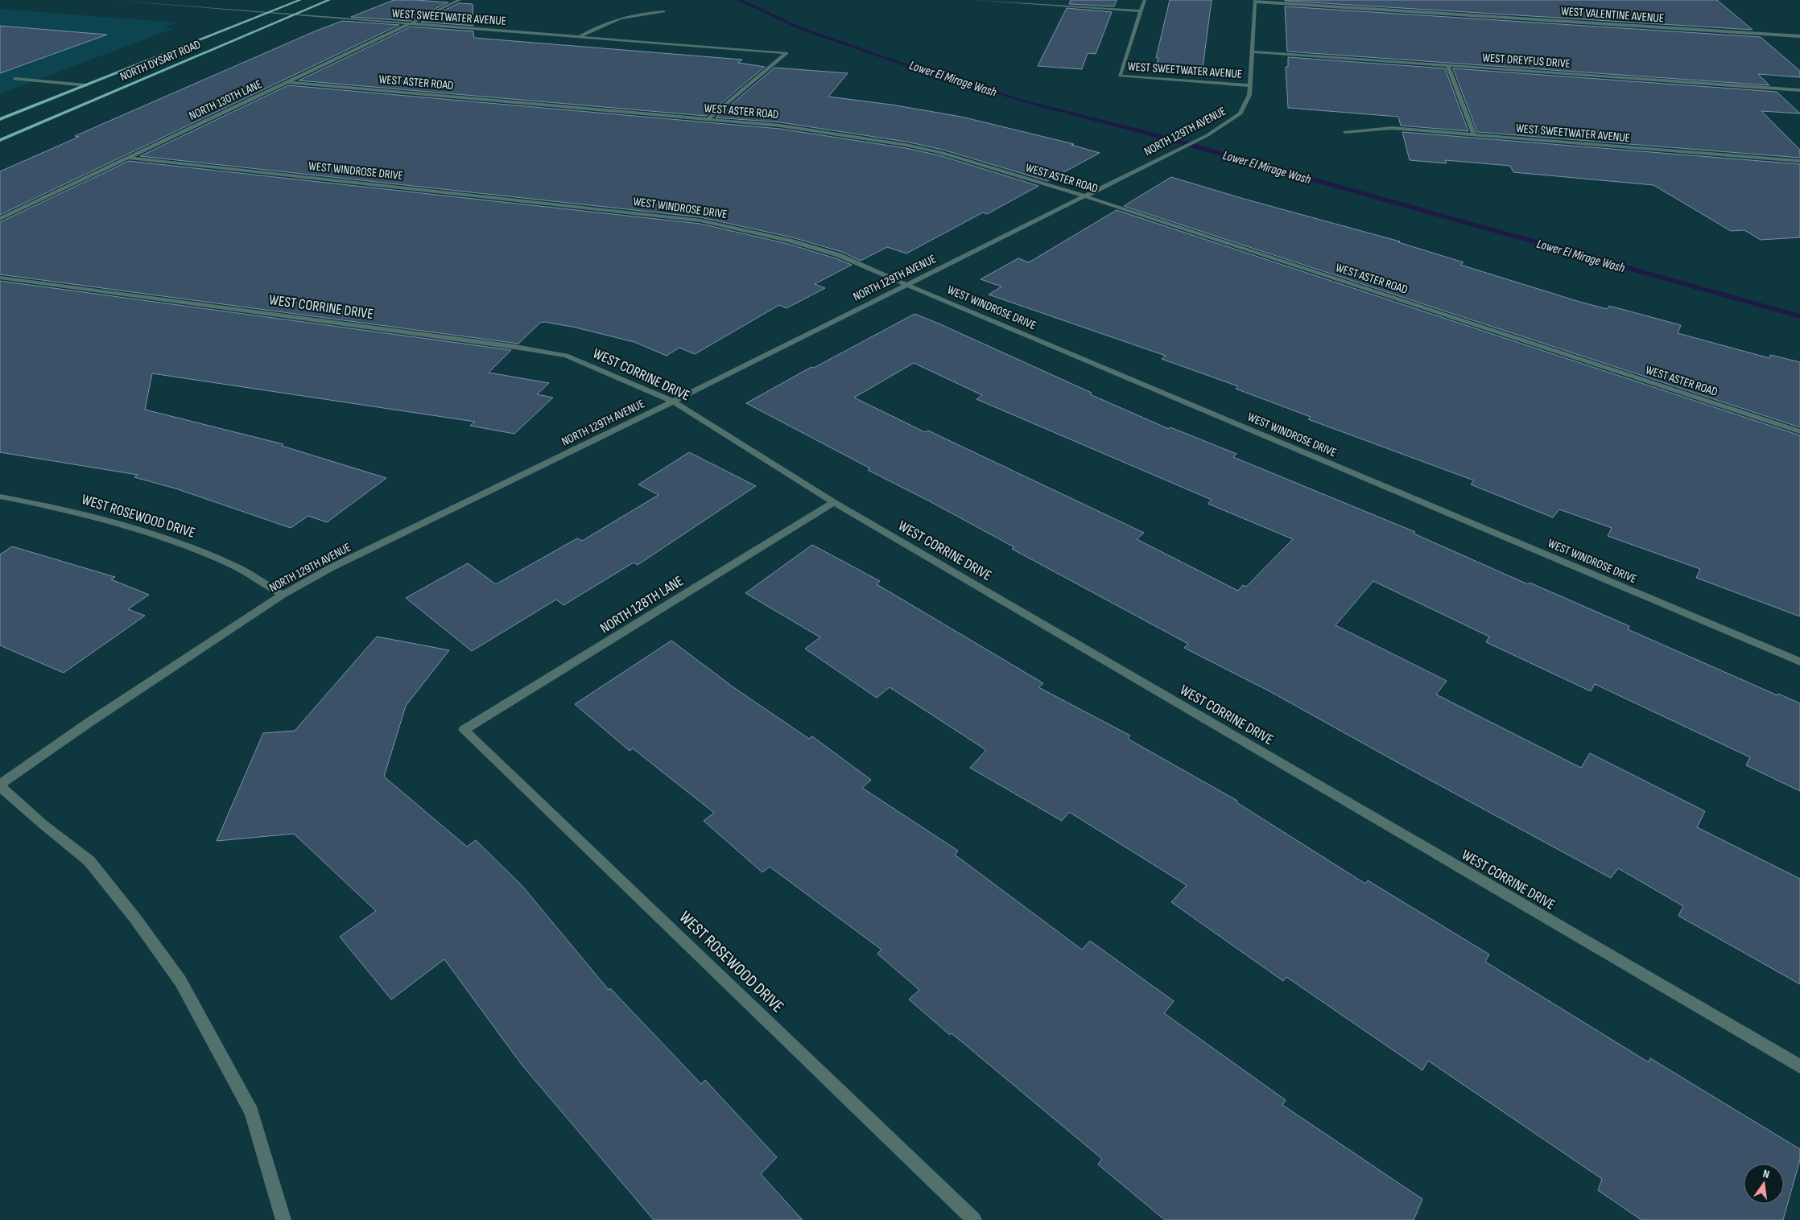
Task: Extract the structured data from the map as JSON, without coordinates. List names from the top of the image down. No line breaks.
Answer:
{"streets":{"main road":["NORTH DYSART ROAD"],"street":["WEST VALENTINE AVENUE","WEST SWEETWATER AVENUE","WEST DREYFUS DRIVE","WEST ASTER ROAD","NORTH 130TH LANE","NORTH 129TH AVENUE","WEST WINDROSE DRIVE","WEST CORRINE DRIVE","WEST ROSEWOOD DRIVE","NORTH 128TH LANE"]},"crossings":[["WEST VALENTINE AVENUE","NORTH 129TH AVENUE"],["WEST SWEETWATER AVENUE","NORTH DYSART ROAD"],["WEST SWEETWATER AVENUE","WEST ASTER ROAD"],["WEST SWEETWATER AVENUE","NORTH 130TH LANE"],["WEST SWEETWATER AVENUE","NORTH 129TH AVENUE"],["WEST DREYFUS DRIVE","NORTH 129TH AVENUE"],["WEST ASTER ROAD","NORTH 130TH LANE"],["WEST ASTER ROAD","NORTH 129TH AVENUE"],["NORTH 130TH LANE","WEST WINDROSE DRIVE"],["NORTH 129TH AVENUE","WEST WINDROSE DRIVE"],["NORTH 129TH AVENUE","WEST CORRINE DRIVE"],["NORTH 129TH AVENUE","WEST ROSEWOOD DRIVE"],["WEST CORRINE DRIVE","NORTH 128TH LANE"],["WEST ROSEWOOD DRIVE","NORTH 128TH LANE"]],"water":["Lower El Mirage Wash"],"north":"top"}
